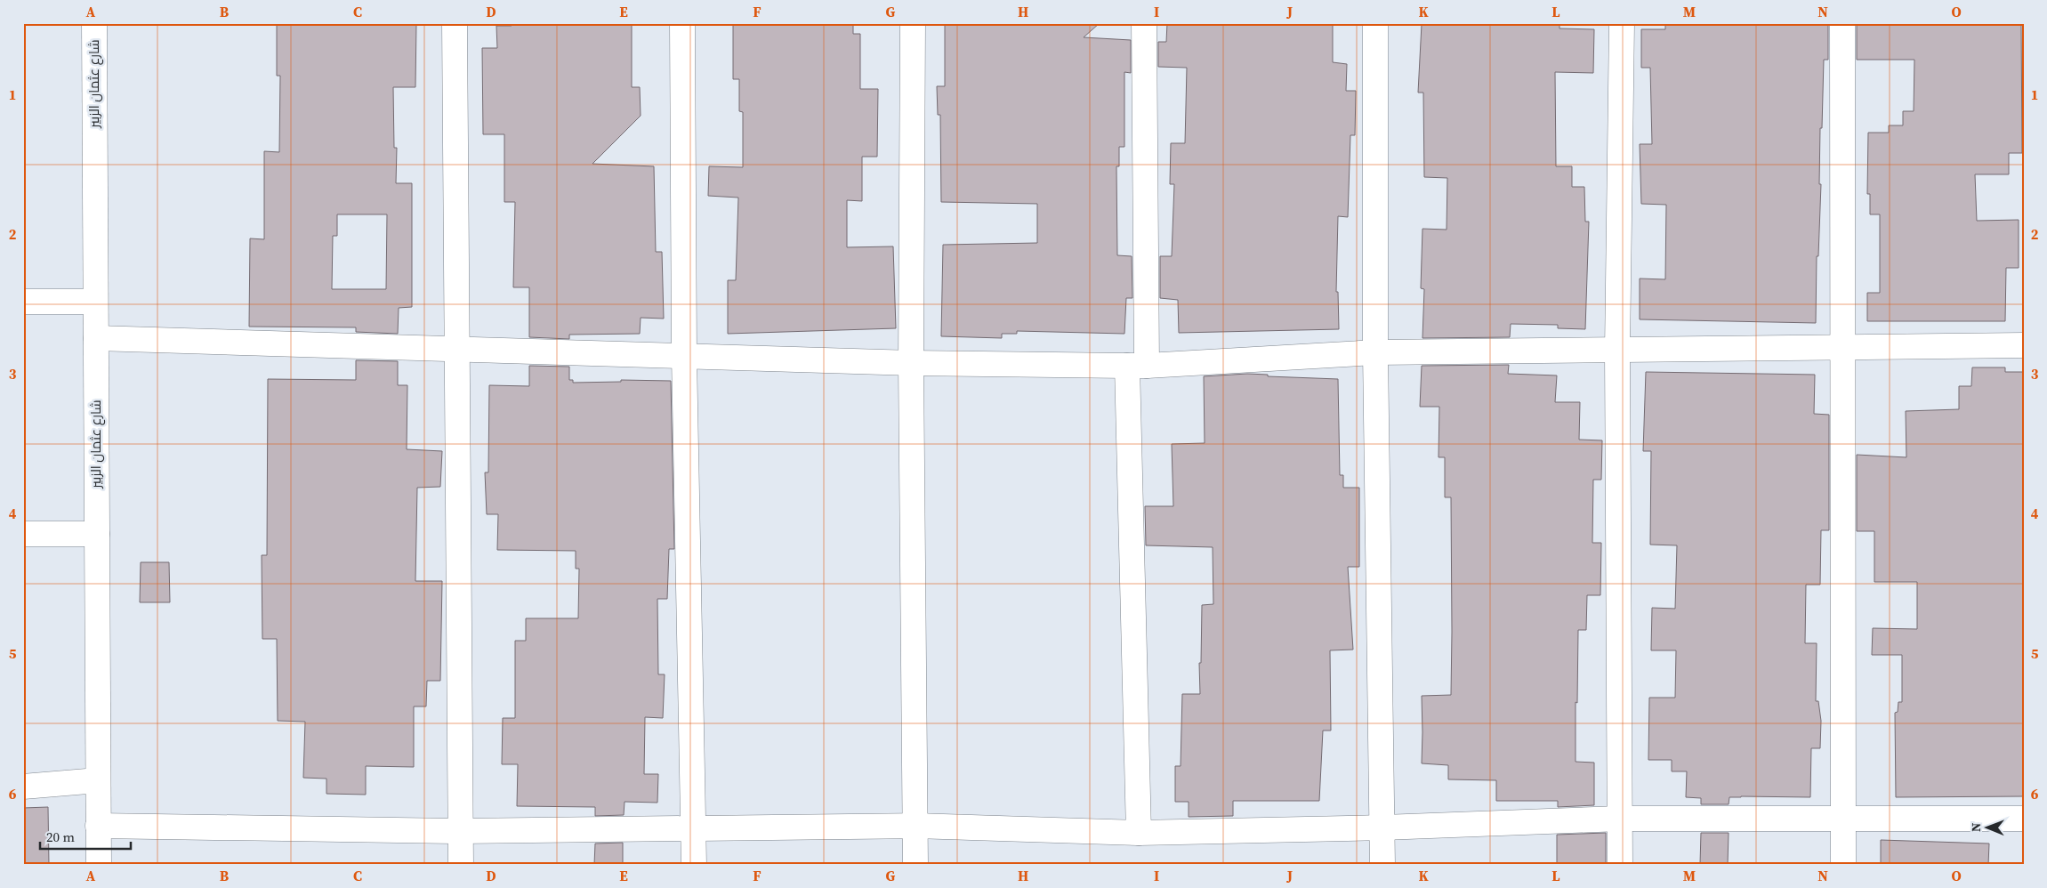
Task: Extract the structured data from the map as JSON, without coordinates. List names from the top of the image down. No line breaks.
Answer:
{"streets":{"street":["شارع عثمان الزبير"]},"scale_bar":"20 m","north":"left","grid":{"columns":["A","B","C","D","E","F","G","H","I","J","K","L","M","N","O"],"rows":["1","2","3","4","5","6"]}}
